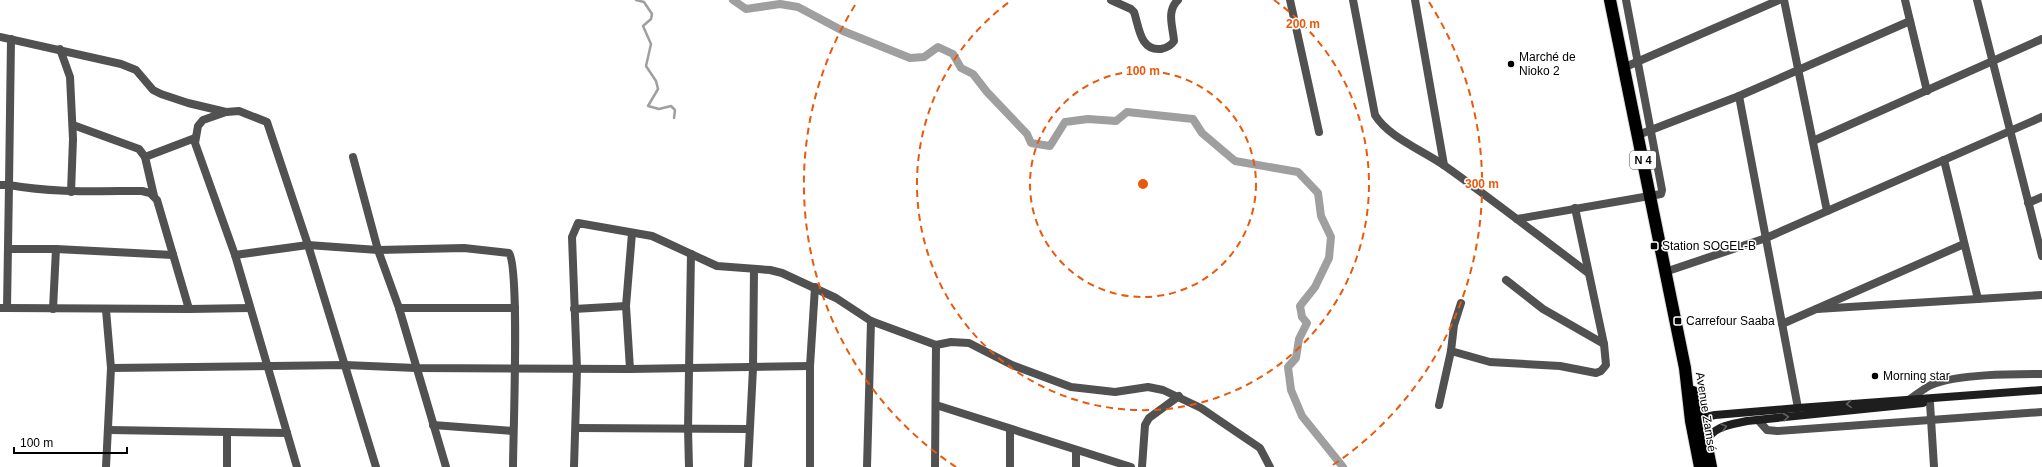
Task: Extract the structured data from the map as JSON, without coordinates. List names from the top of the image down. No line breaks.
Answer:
{"streets":{"highway":["N 4","Avenue Zamsé"]},"crossings":[["N 4","Avenue Zamsé"]],"places":{"other":["Marché de Nioko 2","Morning star"],"transit":["Station SOGEL-B","Carrefour Saaba"]},"scale_bar":"100 m","rings":["200 m","100 m","300 m"]}
